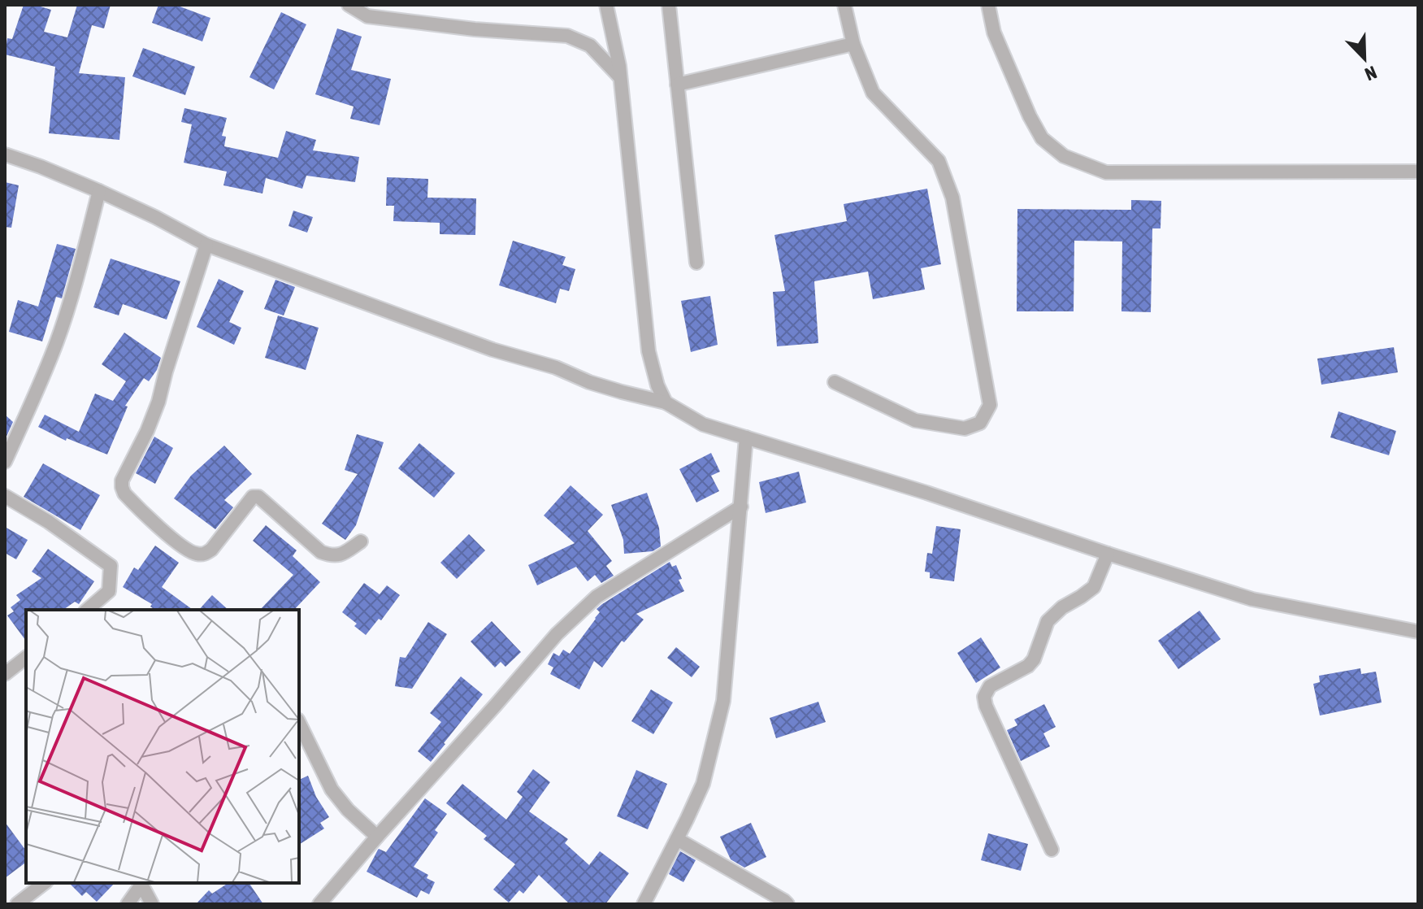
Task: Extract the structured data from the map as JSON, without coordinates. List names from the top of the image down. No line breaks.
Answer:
{"north":"bottom right"}
